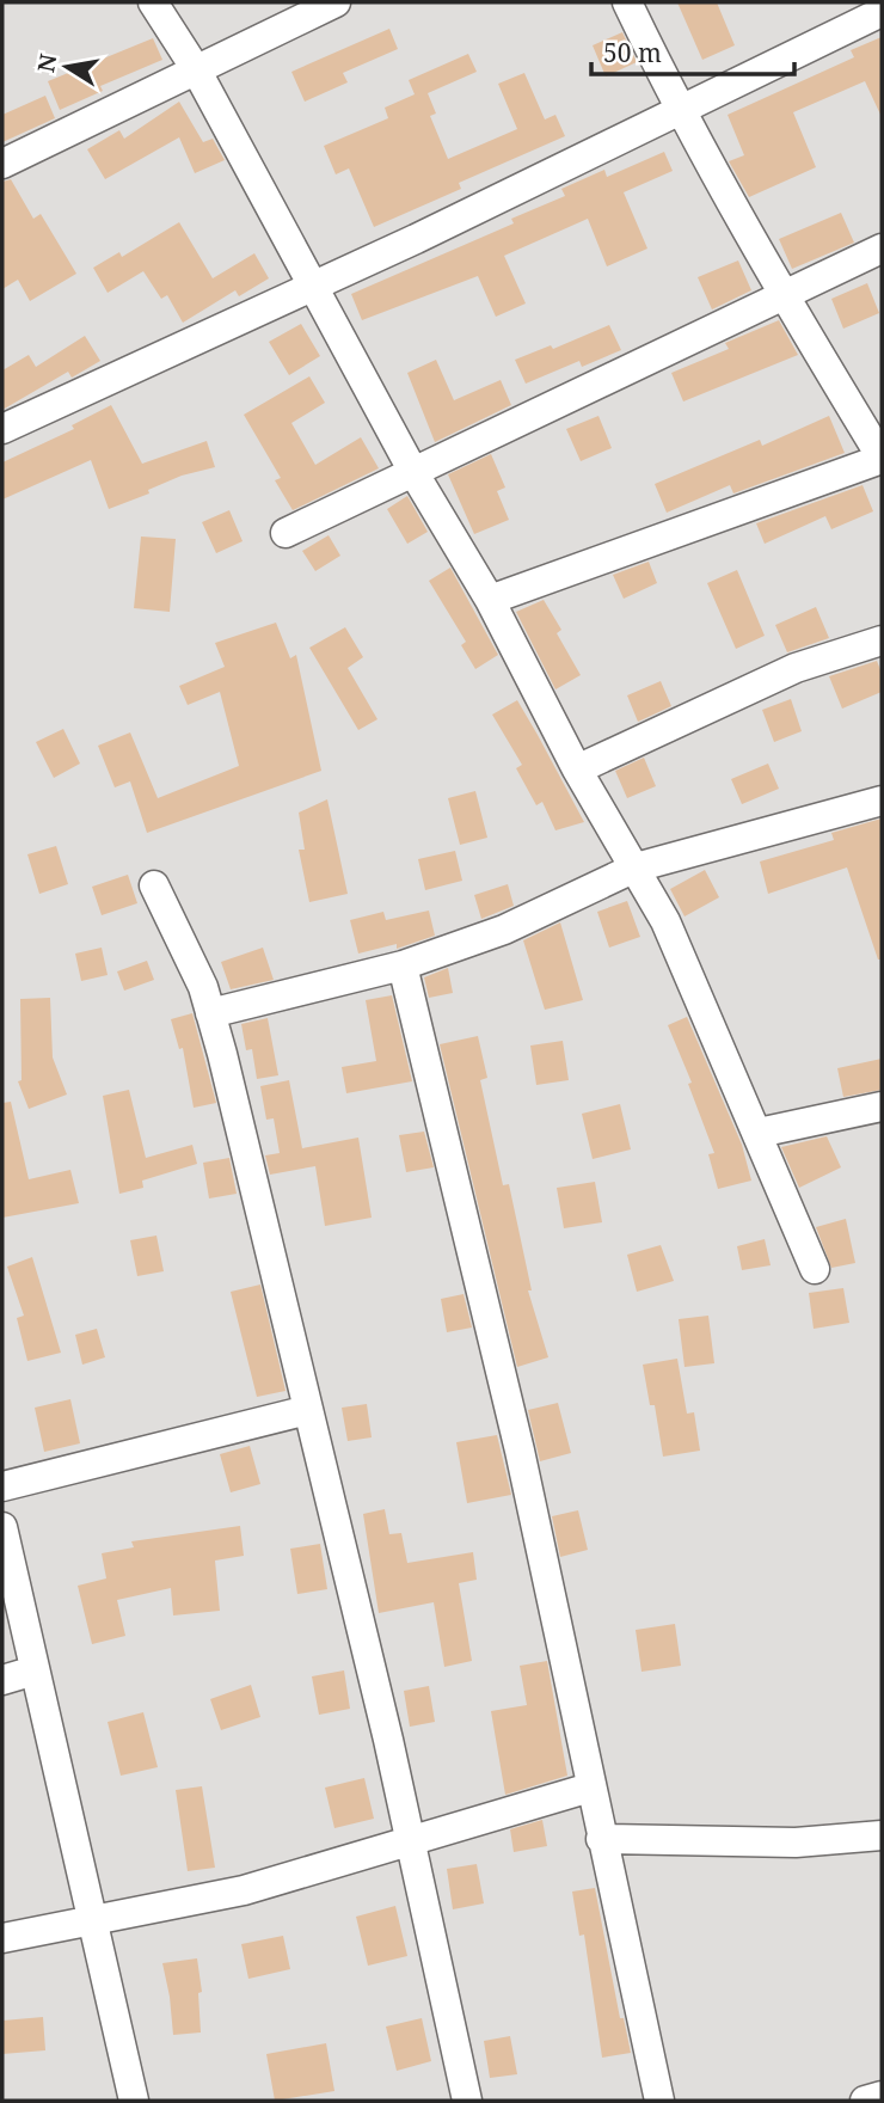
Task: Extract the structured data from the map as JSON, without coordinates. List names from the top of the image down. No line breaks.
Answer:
{"scale_bar":"50 m","north":"left"}
